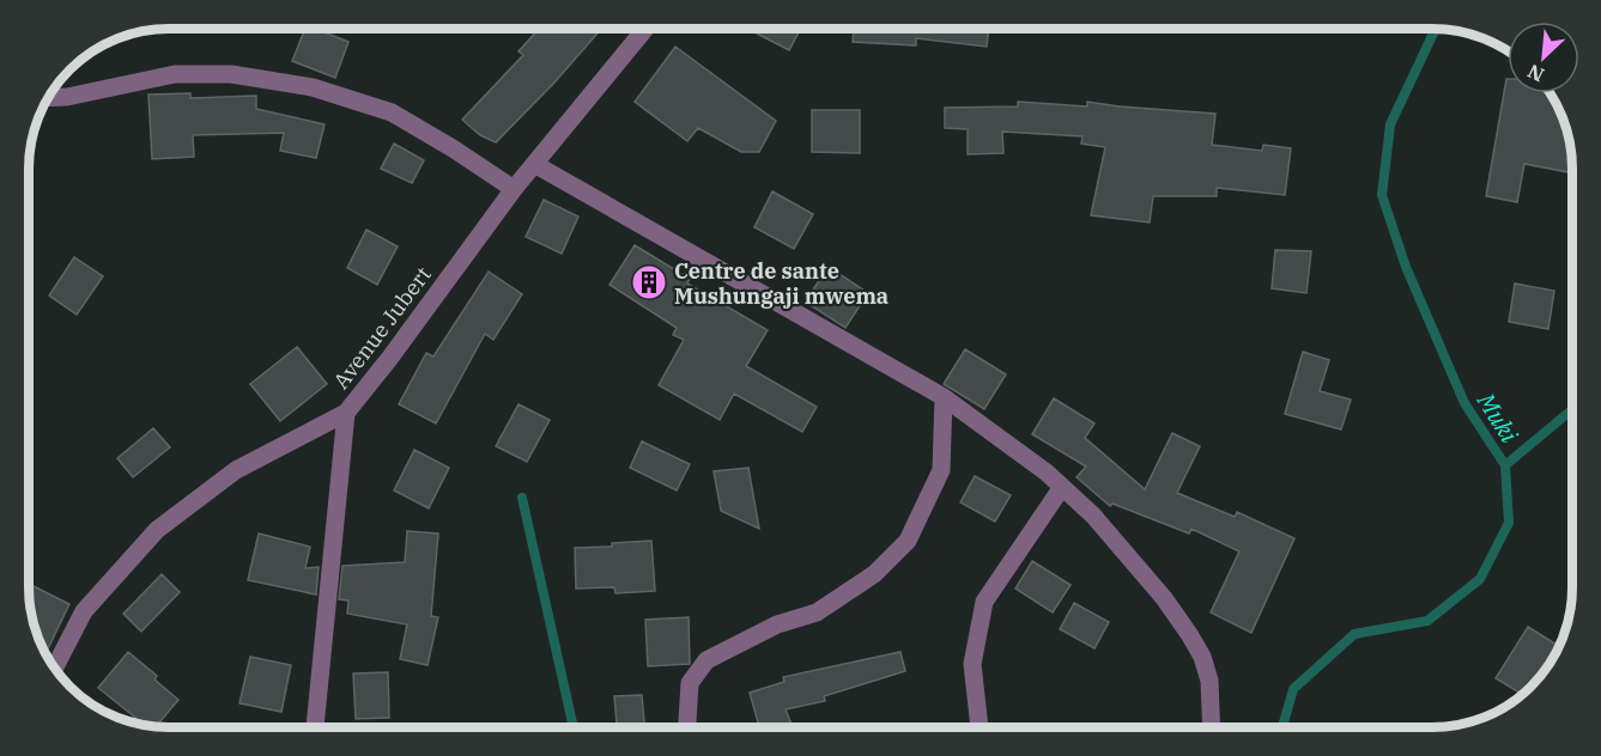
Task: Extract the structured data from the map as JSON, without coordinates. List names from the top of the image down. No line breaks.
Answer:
{"streets":{"street":["Avenue Jubert"]},"water":["Muki"],"places":{"building":["Centre de sante Mushungaji mwema"]},"north":"bottom left"}
